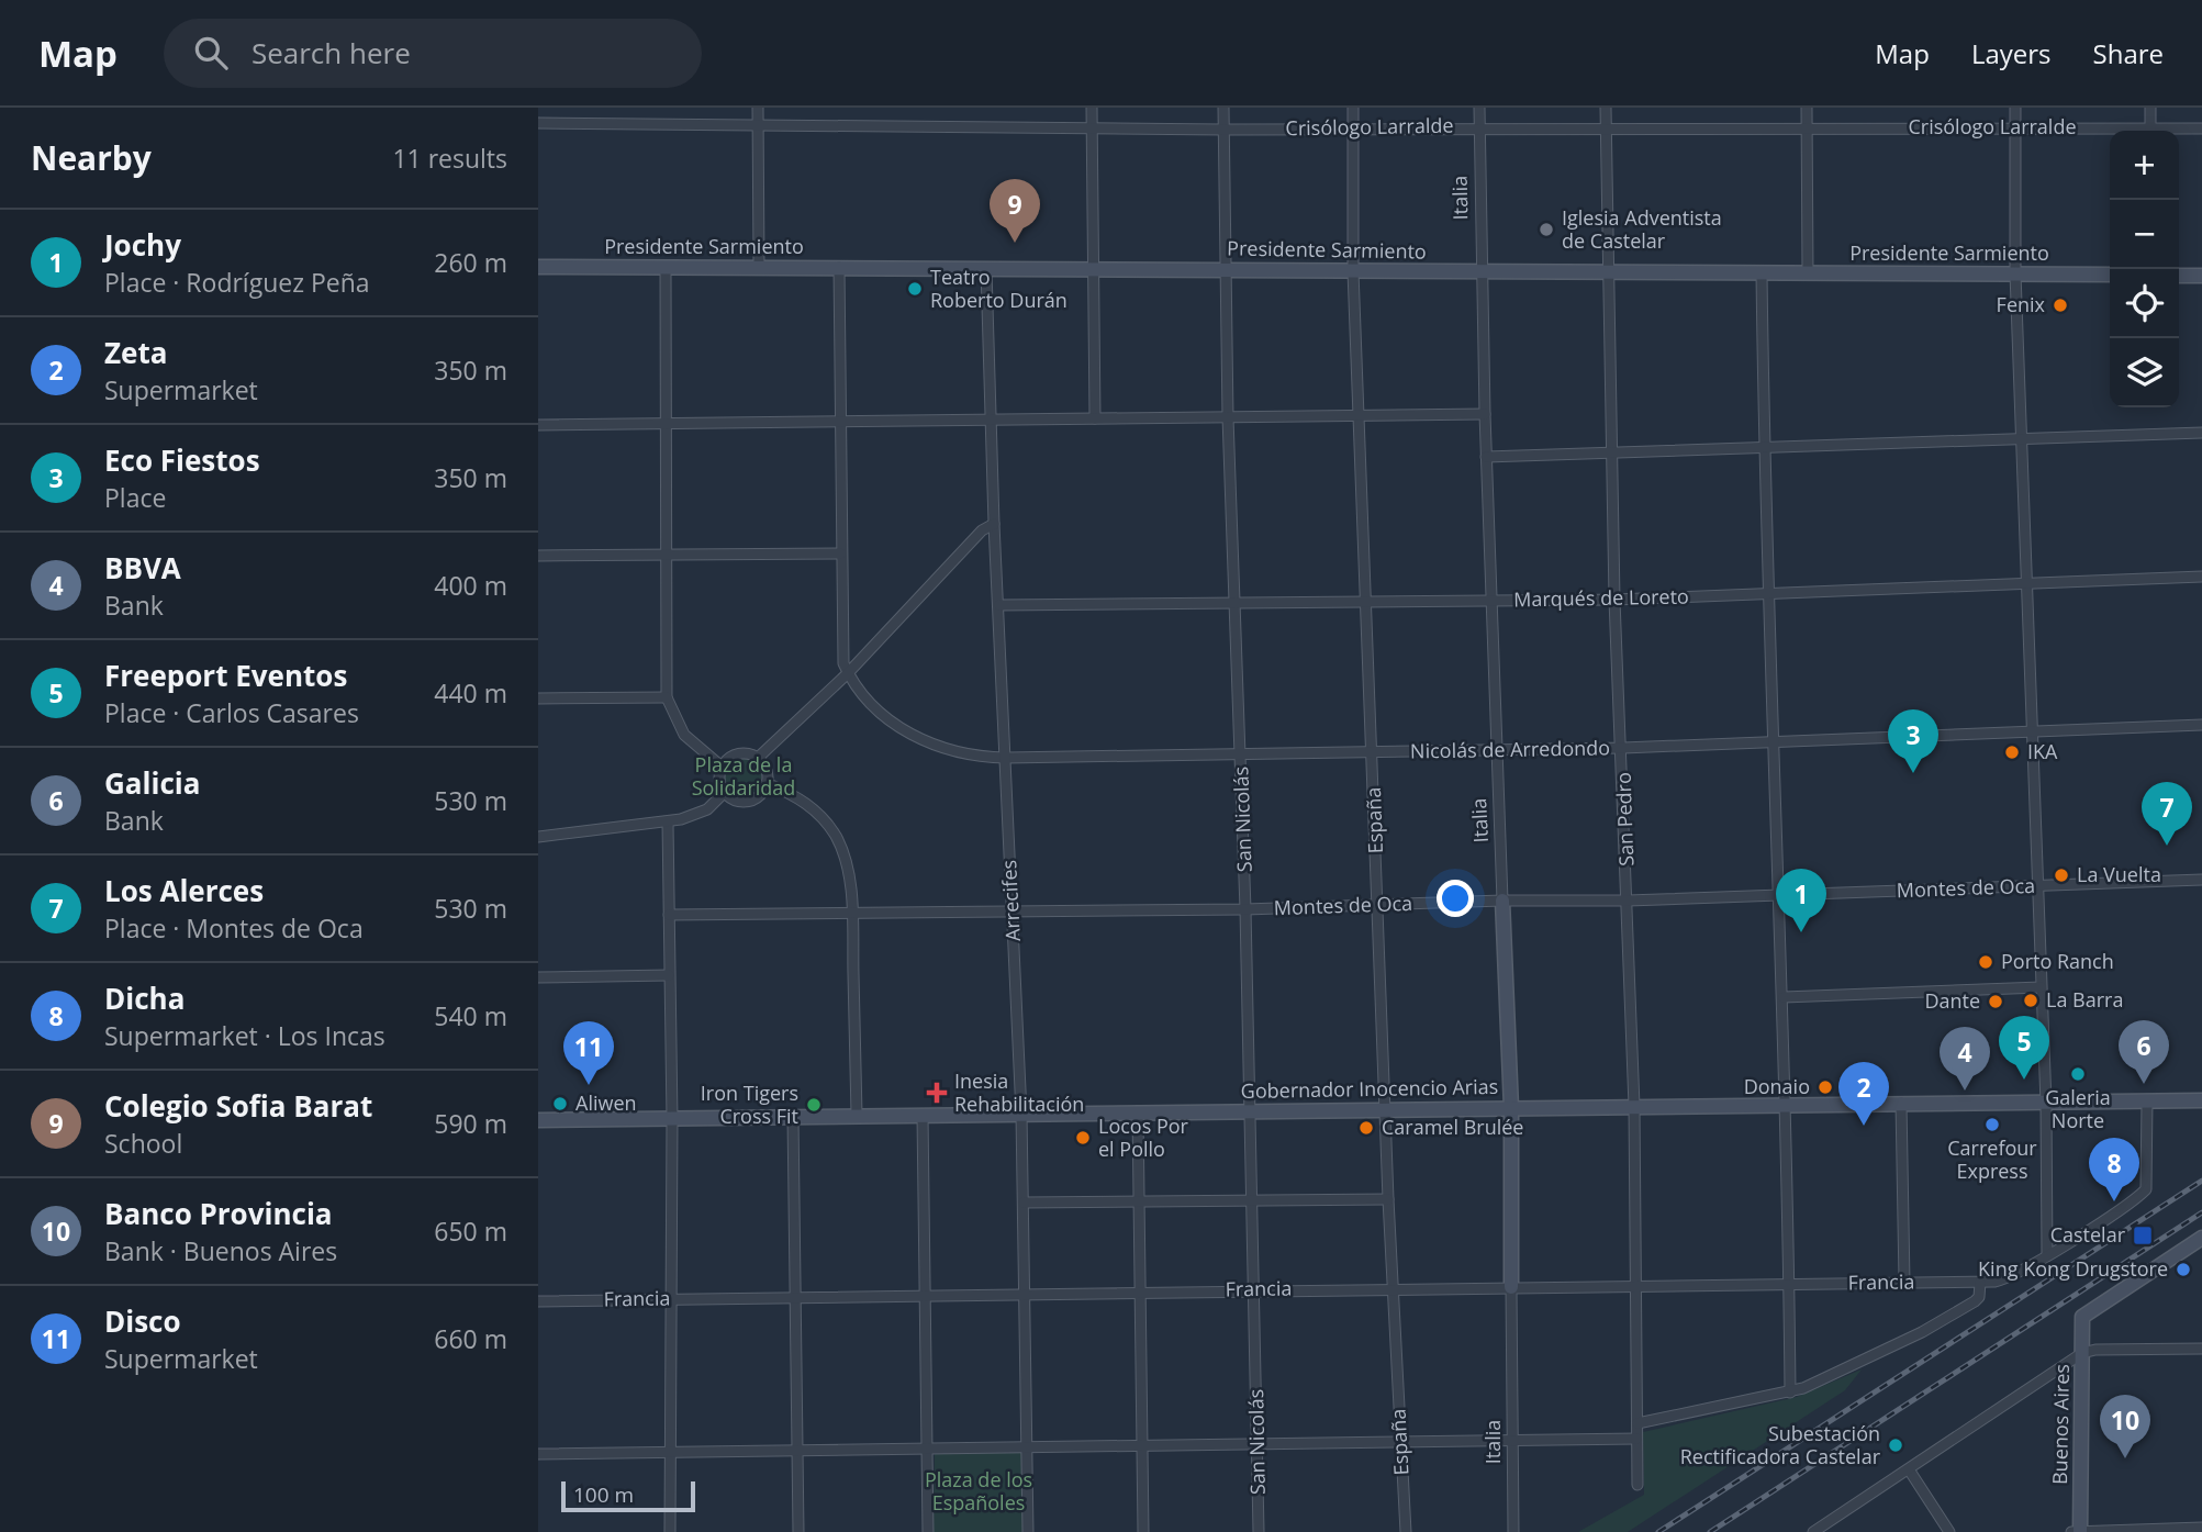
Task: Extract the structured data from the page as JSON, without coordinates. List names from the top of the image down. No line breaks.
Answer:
{"streets":{"street":["Crisólogo Larralde","Italia","Presidente Sarmiento","Marqués de Loreto","Nicolás de Arredondo","San Nicolás","San Pedro","España","Montes de Oca","Arrecifes","Gobernador Inocencio Arias","Francia","Buenos Aires"]},"crossings":[["Crisólogo Larralde","Italia"],["Crisólogo Larralde","San Nicolás"],["Crisólogo Larralde","San Pedro"],["Crisólogo Larralde","España"],["Italia","Presidente Sarmiento"],["Italia","Marqués de Loreto"],["Italia","Nicolás de Arredondo"],["Italia","Montes de Oca"],["Italia","Gobernador Inocencio Arias"],["Italia","Francia"],["Presidente Sarmiento","San Nicolás"],["Presidente Sarmiento","San Pedro"],["Presidente Sarmiento","España"],["Presidente Sarmiento","Arrecifes"],["Marqués de Loreto","San Nicolás"],["Marqués de Loreto","San Pedro"],["Marqués de Loreto","España"],["Marqués de Loreto","Arrecifes"],["Nicolás de Arredondo","San Nicolás"],["Nicolás de Arredondo","San Pedro"],["Nicolás de Arredondo","España"],["Nicolás de Arredondo","Arrecifes"],["San Nicolás","Montes de Oca"],["San Nicolás","Gobernador Inocencio Arias"],["San Nicolás","Francia"],["San Pedro","Montes de Oca"],["San Pedro","Gobernador Inocencio Arias"],["San Pedro","Francia"],["España","Montes de Oca"],["España","Gobernador Inocencio Arias"],["España","Francia"],["Montes de Oca","Arrecifes"],["Arrecifes","Gobernador Inocencio Arias"],["Arrecifes","Francia"],["Gobernador Inocencio Arias","Francia"]],"parks":["Plaza de la Solidaridad","Plaza de los Españoles"],"places":{"other":["Iglesia Adventista de Castelar","Teatro Roberto Durán","Fenix","IKA","La Vuelta","Porto Ranch","La Barra","Dante","Galeria Norte","Donaio","Aliwen","Iron Tigers Cross Fit","Carrefour Express","Caramel Brulée","Locos Por el Pollo","King Kong Drugstore","Subestación Rectificadora Castelar"],"health":["Inesia Rehabilitación"],"transit":["Castelar"]},"scale_bar":"100 m","page":{"header":"Map","search":"Search here","nav":["Map","Layers","Share"],"heading":["Nearby","11 results"],"map_buttons":["+","−"],"pins":["9","3","7","1","5","6","11","4","2","8","10"],"list":[{"mark":"1","name":"Jochy","note":"Place · Rodríguez Peña","value":"260 m"},{"mark":"2","name":"Zeta","note":"Supermarket","value":"350 m"},{"mark":"3","name":"Eco Fiestos","note":"Place","value":"350 m"},{"mark":"4","name":"BBVA","note":"Bank","value":"400 m"},{"mark":"5","name":"Freeport Eventos","note":"Place · Carlos Casares","value":"440 m"},{"mark":"6","name":"Galicia","note":"Bank","value":"530 m"},{"mark":"7","name":"Los Alerces","note":"Place · Montes de Oca","value":"530 m"},{"mark":"8","name":"Dicha","note":"Supermarket · Los Incas","value":"540 m"},{"mark":"9","name":"Colegio Sofia Barat","note":"School","value":"590 m"},{"mark":"10","name":"Banco Provincia","note":"Bank · Buenos Aires","value":"650 m"},{"mark":"11","name":"Disco","note":"Supermarket","value":"660 m"}],"scale":"100 m"}}
